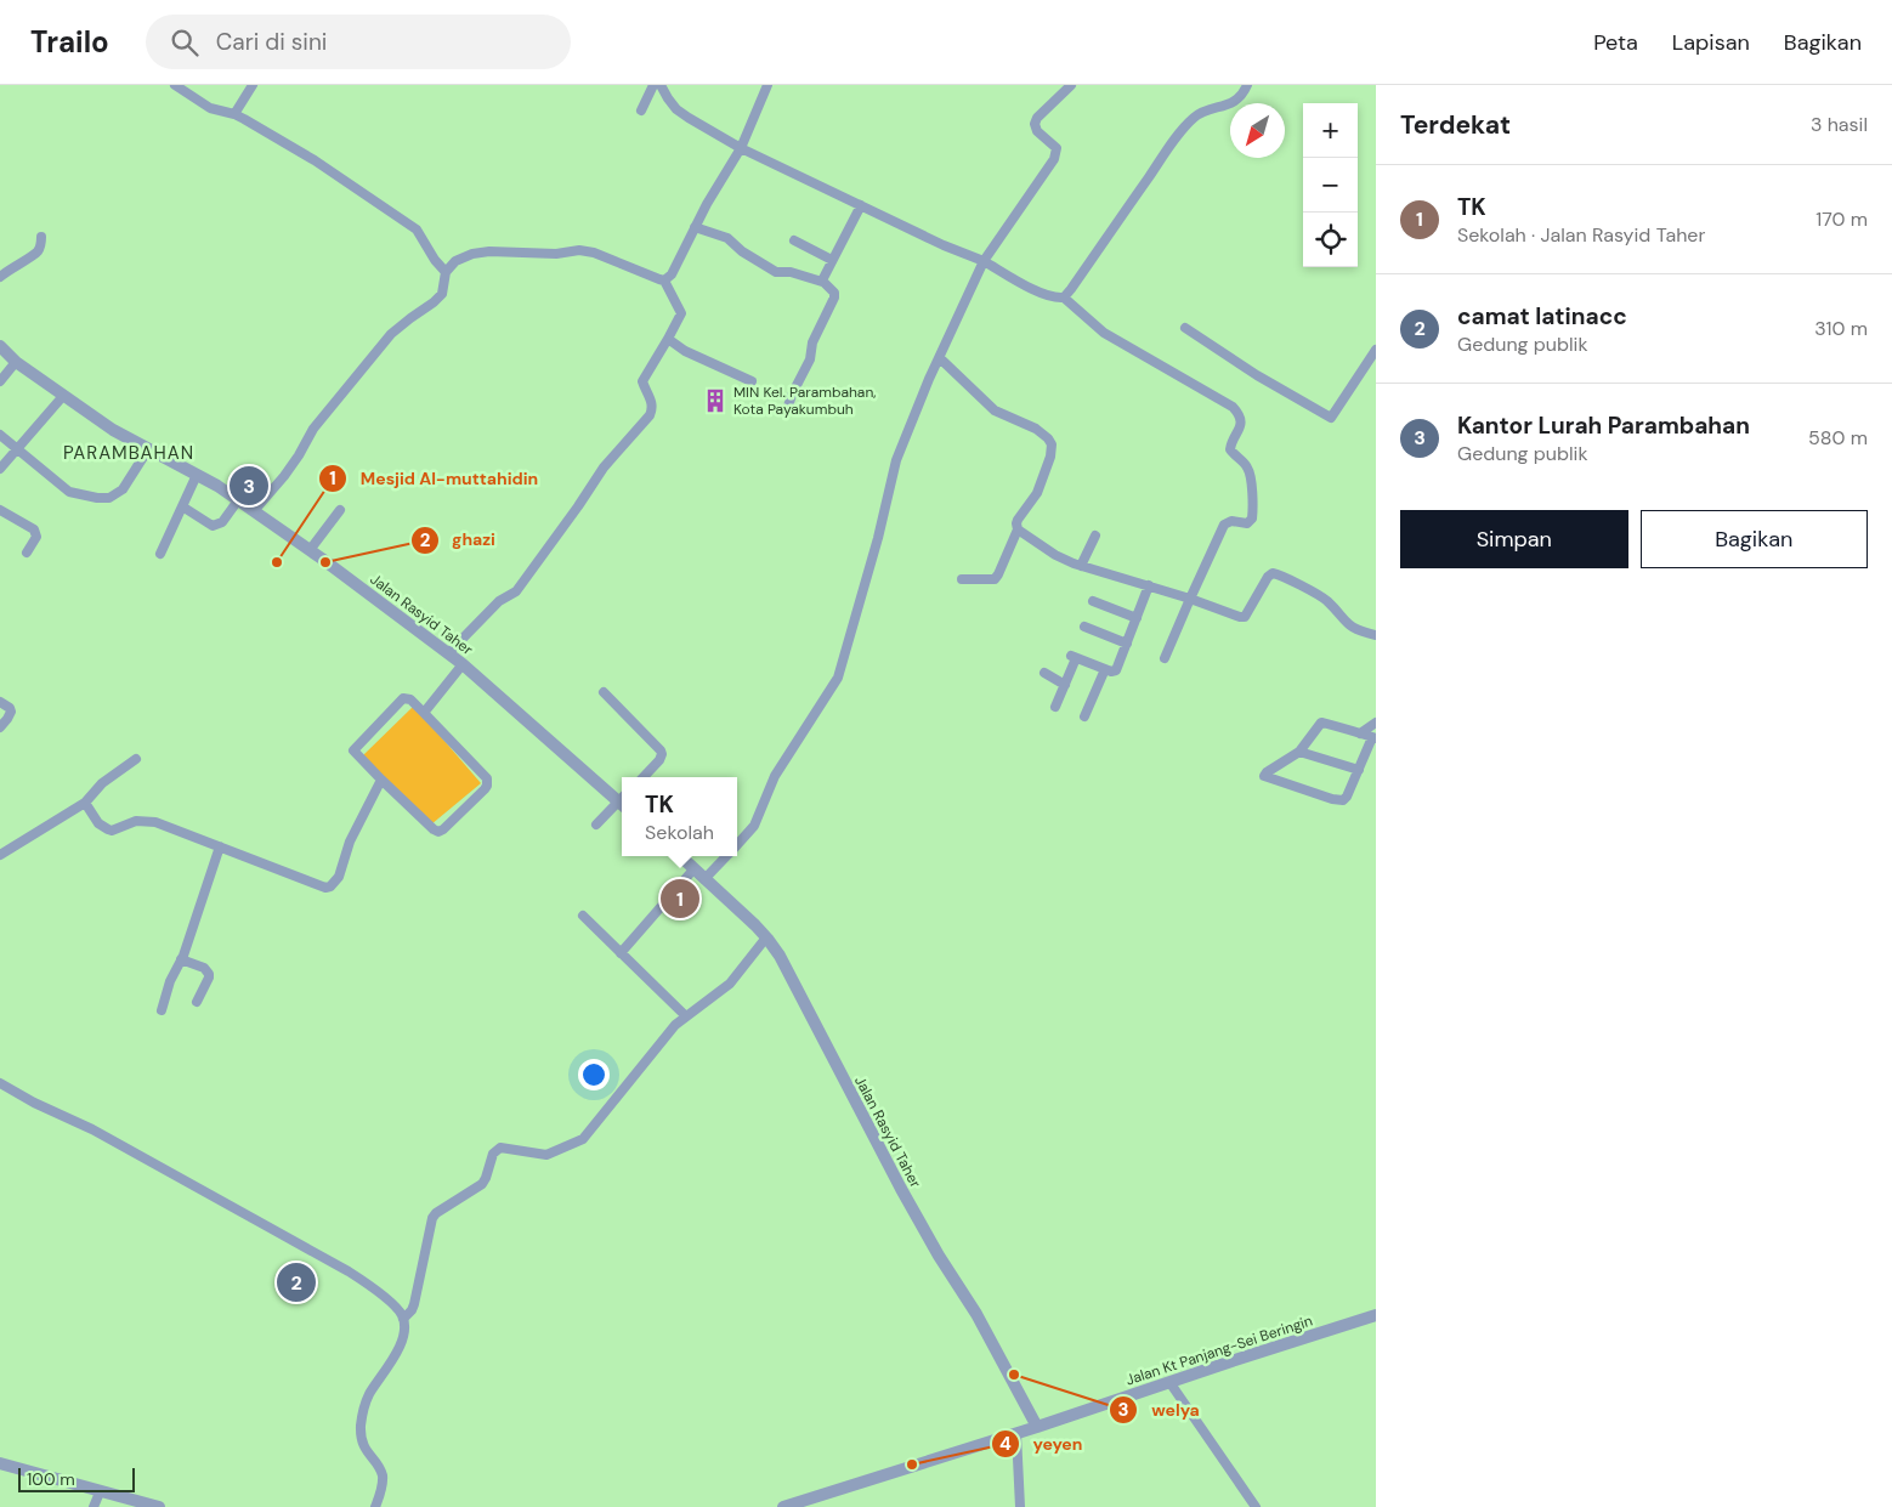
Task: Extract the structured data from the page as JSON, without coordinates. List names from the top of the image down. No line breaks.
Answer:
{"streets":{"street":["Jalan Rasyid Taher","Jalan Kt Panjang-Sei Beringin"]},"crossings":[["Jalan Rasyid Taher","Jalan Kt Panjang-Sei Beringin"]],"districts":["PARAMBAHAN"],"places":{"building":["MIN Kel. Parambahan, Kota Payakumbuh"],"other":["Mesjid Al-muttahidin","ghazi","welya","yeyen"]},"scale_bar":"100 m","north":"bottom left","page":{"header":"Trailo","search":"Cari di sini","nav":["Peta","Lapisan","Bagikan"],"heading":["Terdekat","3 hasil"],"map_buttons":["+","−"],"list":[{"mark":"1","name":"TK","note":"Sekolah · Jalan Rasyid Taher","value":"170 m"},{"mark":"2","name":"camat latinacc","note":"Gedung publik","value":"310 m"},{"mark":"3","name":"Kantor Lurah Parambahan","note":"Gedung publik","value":"580 m"}],"pins":["3","1","2"],"buttons":["Simpan","Bagikan"],"popup":["TK","Sekolah"],"scale":"100 m"}}
